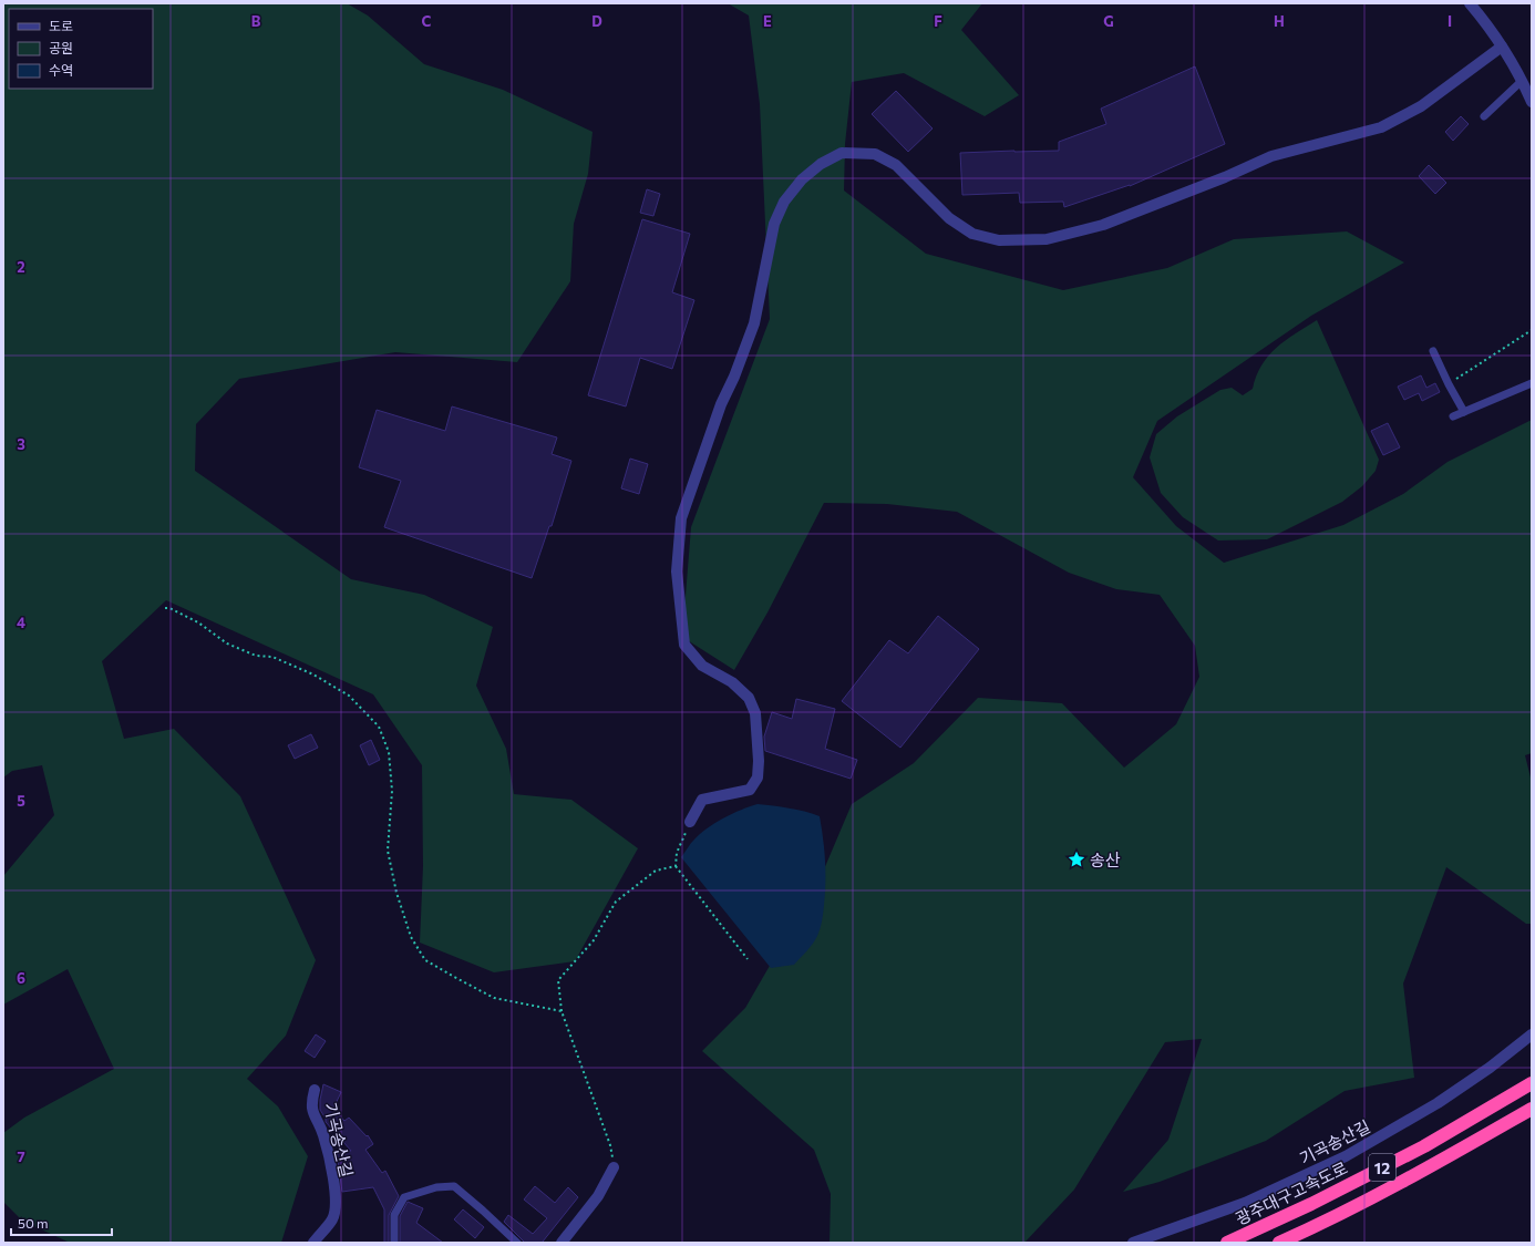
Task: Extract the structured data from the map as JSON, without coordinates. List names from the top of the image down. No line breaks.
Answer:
{"streets":{"highway":["12","광주대구고속도로"],"street":["기곡송산길"]},"places":{"place":["송산"]},"legend":["도로","공원","수역"],"scale_bar":"50 m","grid":{"columns":["B","C","D","E","F","G","H","I"],"rows":["2","3","4","5","6","7"]}}
